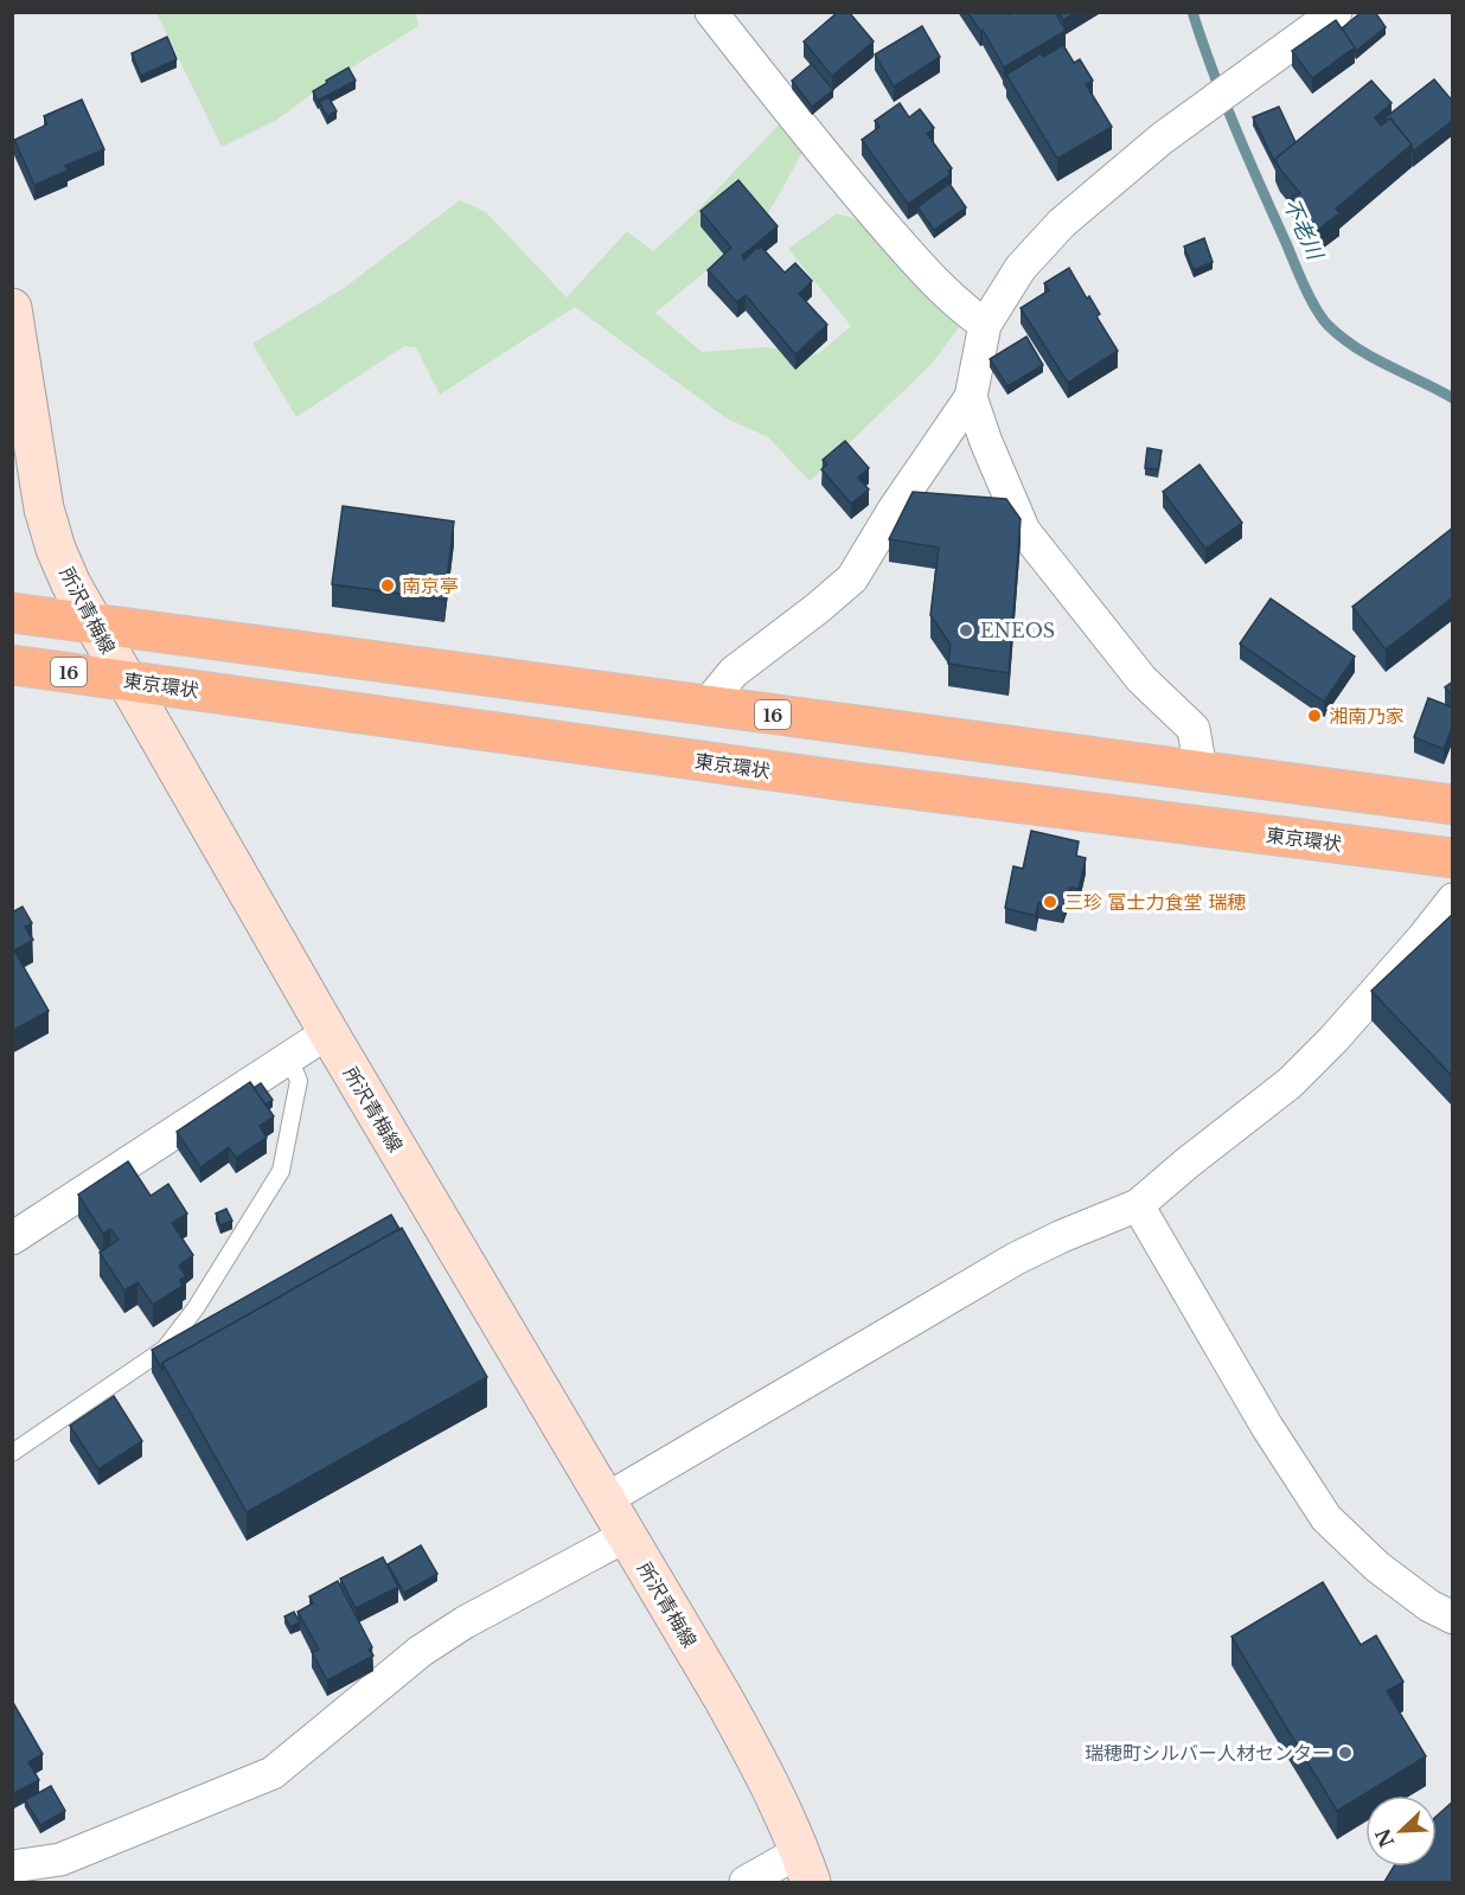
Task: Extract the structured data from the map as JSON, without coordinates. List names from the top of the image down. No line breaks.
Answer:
{"streets":{"highway":["16","東京環状"],"main road":["所沢青梅線"]},"crossings":[["所沢青梅線","16"],["所沢青梅線","東京環状"]],"water":["不老川"],"places":["南京亭","ENEOS","湘南乃家","三珍 富士力食堂 瑞穂","瑞穂町シルバー人材センター"],"north":"bottom left"}
